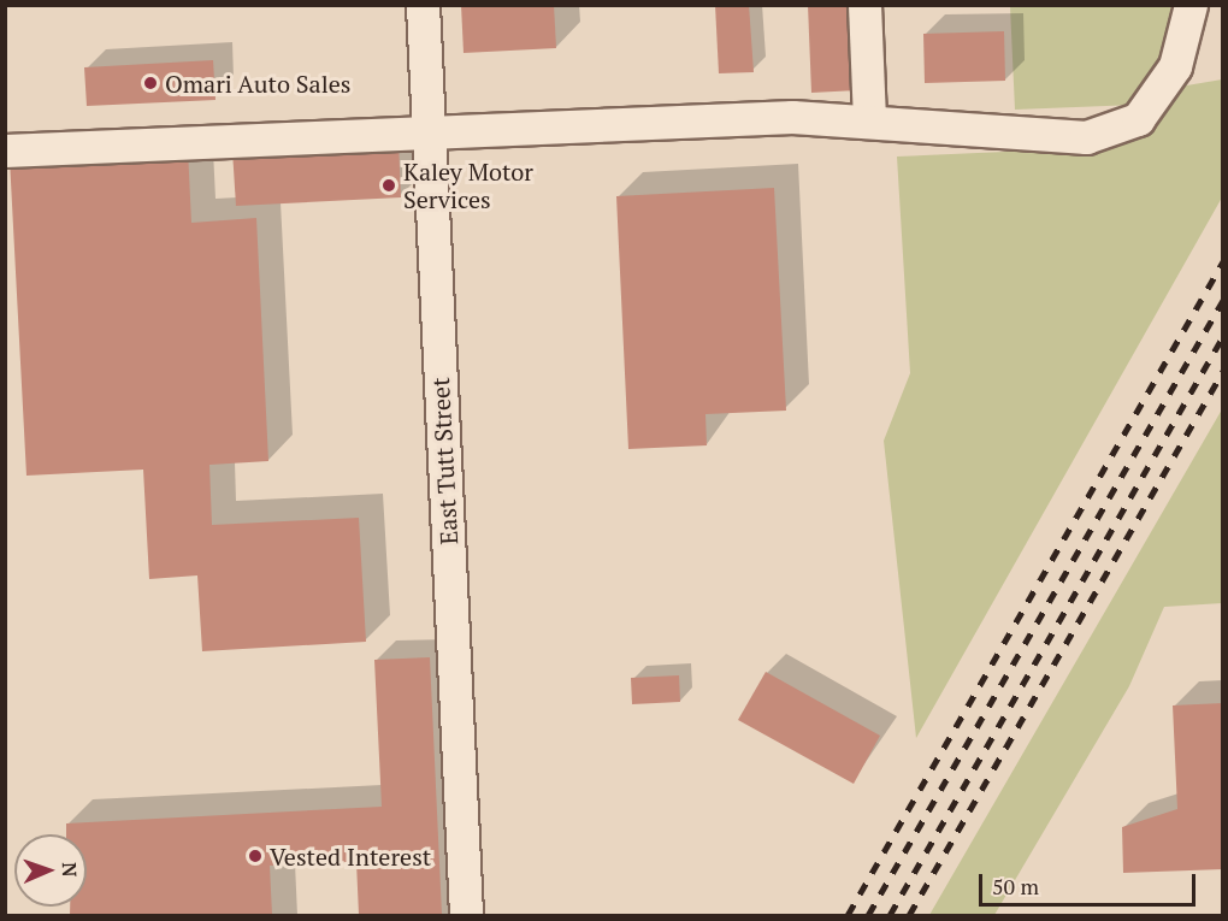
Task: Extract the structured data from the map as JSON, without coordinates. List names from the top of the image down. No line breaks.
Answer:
{"streets":{"street":["East Tutt Street"]},"places":["Omari Auto Sales","Kaley Motor Services","Vested Interest"],"scale_bar":"50 m","north":"right"}
